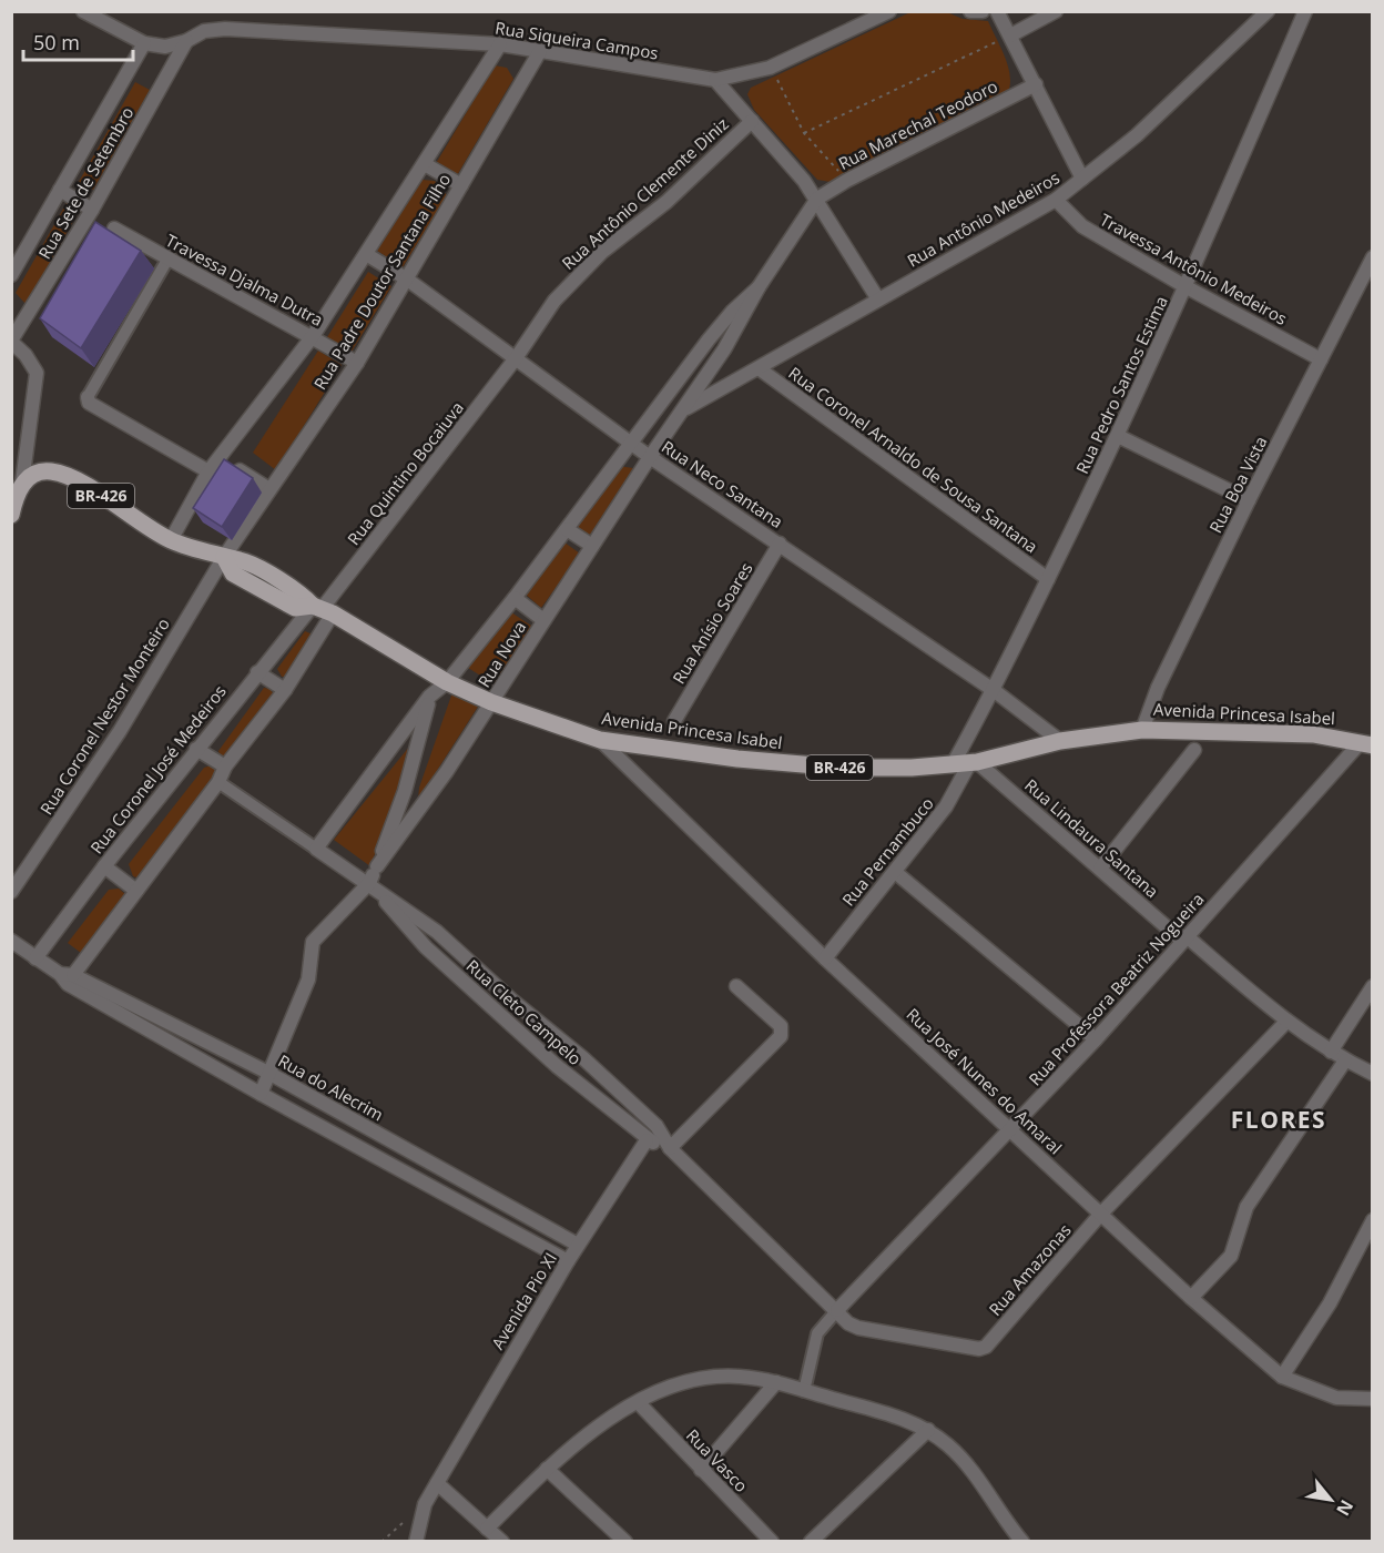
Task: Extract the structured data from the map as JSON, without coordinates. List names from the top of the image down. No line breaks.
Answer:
{"streets":{"main road":["BR-426","Avenida Princesa Isabel"],"street":["Rua Siqueira Campos","Rua Marechal Teodoro","Rua Sete de Setembro","Rua Antônio Clemente Diniz","Rua Antônio Medeiros","Travessa Antônio Medeiros","Travessa Djalma Dutra","Rua Padre Doutor Santana Filho","Rua Pedro Santos Estima","Rua Coronel Arnaldo de Sousa Santana","Rua Quintino Bocaiuva","Rua Neco Santana","Rua Boa Vista","Rua Anísio Soares","Rua Nova","Rua Coronel Nestor Monteiro","Rua Coronel José Medeiros","Rua Lindaura Santana","Rua Pernambuco","Rua Professora Beatriz Nogueira","Rua Cleto Campelo","Rua José Nunes do Amaral","Rua do Alecrim","Rua Amazonas","Avenida Pio XI","Rua Vasco"]},"crossings":[["Rua Siqueira Campos","Rua Sete de Setembro"],["Rua Siqueira Campos","Rua Padre Doutor Santana Filho"],["Rua Antônio Clemente Diniz","Rua Quintino Bocaiuva"],["Rua Antônio Clemente Diniz","Rua Neco Santana"],["Rua Antônio Medeiros","Travessa Antônio Medeiros"],["Rua Antônio Medeiros","Rua Coronel Arnaldo de Sousa Santana"],["Rua Antônio Medeiros","Rua Nova"],["Travessa Antônio Medeiros","Rua Pedro Santos Estima"],["Travessa Antônio Medeiros","Rua Boa Vista"],["Travessa Djalma Dutra","Rua Padre Doutor Santana Filho"],["Rua Padre Doutor Santana Filho","Rua Neco Santana"],["Rua Padre Doutor Santana Filho","Avenida Princesa Isabel"],["Rua Padre Doutor Santana Filho","Rua Coronel Nestor Monteiro"],["Rua Pedro Santos Estima","Rua Coronel Arnaldo de Sousa Santana"],["Rua Pedro Santos Estima","Rua Neco Santana"],["Rua Pedro Santos Estima","Avenida Princesa Isabel"],["Rua Quintino Bocaiuva","Rua Neco Santana"],["Rua Quintino Bocaiuva","Avenida Princesa Isabel"],["Rua Quintino Bocaiuva","Rua Coronel José Medeiros"],["Rua Neco Santana","Rua Anísio Soares"],["Rua Neco Santana","Rua Nova"],["Rua Neco Santana","Avenida Princesa Isabel"],["Rua Boa Vista","Avenida Princesa Isabel"],["Rua Nova","Avenida Princesa Isabel"],["Rua Nova","Rua Cleto Campelo"],["Rua Nova","Rua do Alecrim"],["Avenida Princesa Isabel","Rua Coronel Nestor Monteiro"],["Avenida Princesa Isabel","Rua Coronel José Medeiros"],["Avenida Princesa Isabel","Rua Lindaura Santana"],["Avenida Princesa Isabel","Rua Pernambuco"],["Avenida Princesa Isabel","Rua Professora Beatriz Nogueira"],["Avenida Princesa Isabel","Rua José Nunes do Amaral"],["Rua Coronel José Medeiros","Rua do Alecrim"],["Rua Lindaura Santana","Rua Pernambuco"],["Rua Lindaura Santana","Rua Professora Beatriz Nogueira"],["Rua Lindaura Santana","Rua Amazonas"],["Rua Pernambuco","Rua José Nunes do Amaral"],["Rua Professora Beatriz Nogueira","Rua Cleto Campelo"],["Rua Professora Beatriz Nogueira","Rua José Nunes do Amaral"],["Rua Cleto Campelo","Rua Amazonas"],["Rua Cleto Campelo","Avenida Pio XI"],["Rua José Nunes do Amaral","Rua Amazonas"],["Rua do Alecrim","Avenida Pio XI"]],"districts":["FLORES"],"scale_bar":"50 m","north":"bottom right"}
